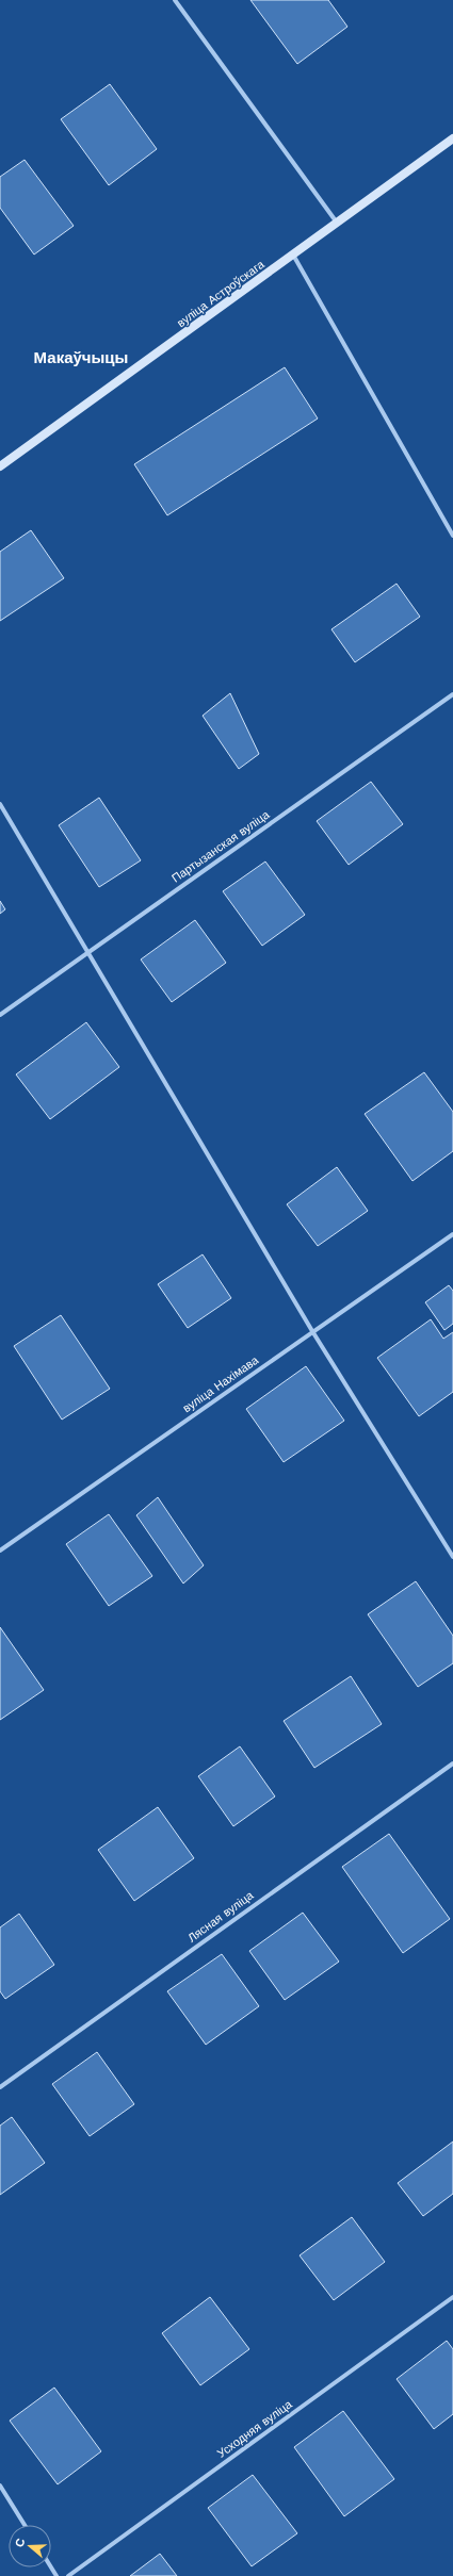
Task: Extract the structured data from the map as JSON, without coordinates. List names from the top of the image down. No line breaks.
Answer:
{"streets":{"street":["вуліца Астроўскага","Партызанская вуліца","вуліца Нахімава","Лясная вуліца","Усходняя вуліца"]},"districts":["Макаўчыцы"],"north":"left"}
